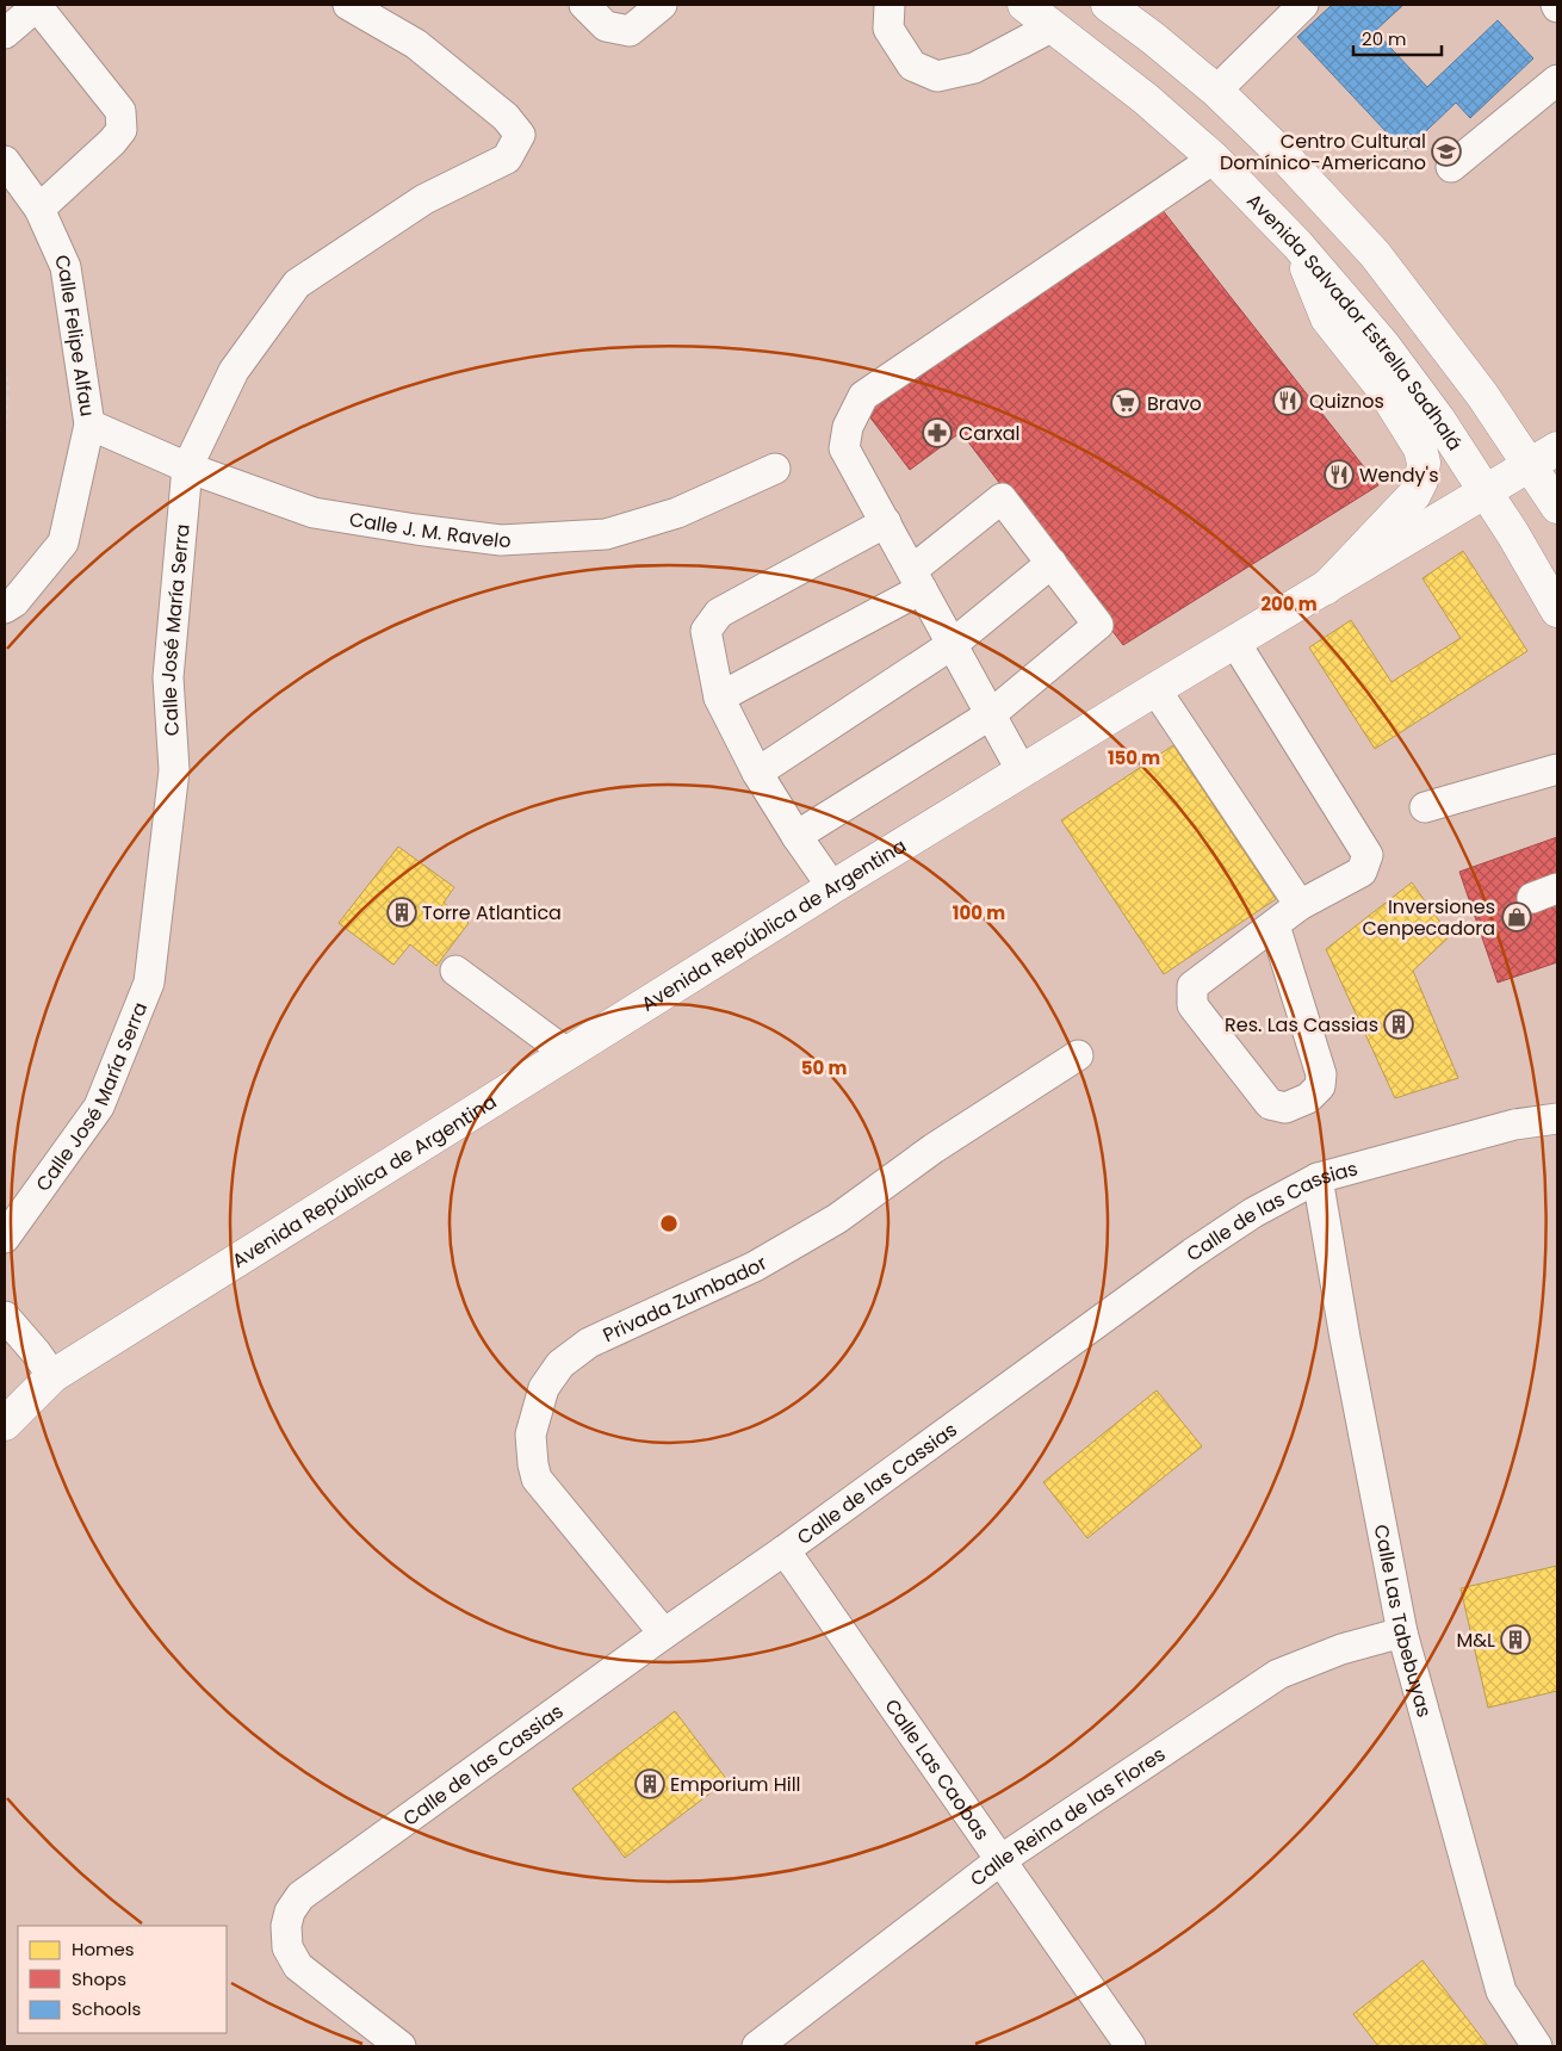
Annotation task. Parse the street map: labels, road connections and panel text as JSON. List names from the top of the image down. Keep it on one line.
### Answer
{"streets":{"main road":["Avenida Salvador Estrella Sadhalá","Avenida República de Argentina"],"street":["Calle Felipe Alfau","Calle J. M. Ravelo","Calle José María Serra","Calle de las Cassias","Privada Zumbador","Calle Las Tabebuyas","Calle Las Caobas","Calle Reina de las Flores"]},"crossings":[["Avenida Salvador Estrella Sadhalá","Avenida República de Argentina"],["Calle Felipe Alfau","Calle J. M. Ravelo"],["Calle J. M. Ravelo","Calle José María Serra"],["Calle de las Cassias","Privada Zumbador"],["Calle de las Cassias","Calle Las Tabebuyas"],["Calle de las Cassias","Calle Las Caobas"],["Calle Las Tabebuyas","Calle Reina de las Flores"],["Calle Las Caobas","Calle Reina de las Flores"]],"places":{"school or university":["Centro Cultural Domínico-Americano"],"restaurant":["Quiznos","Wendy's"],"supermarket":["Bravo"],"pharmacy":["Carxal"],"building":["Torre Atlantica","Res. Las Cassias","M&L","Emporium Hill"],"shop":["Inversiones Cenpecadora"]},"legend":["Homes","Shops","Schools"],"scale_bar":"20 m","rings":["200 m","150 m","100 m","50 m"]}
